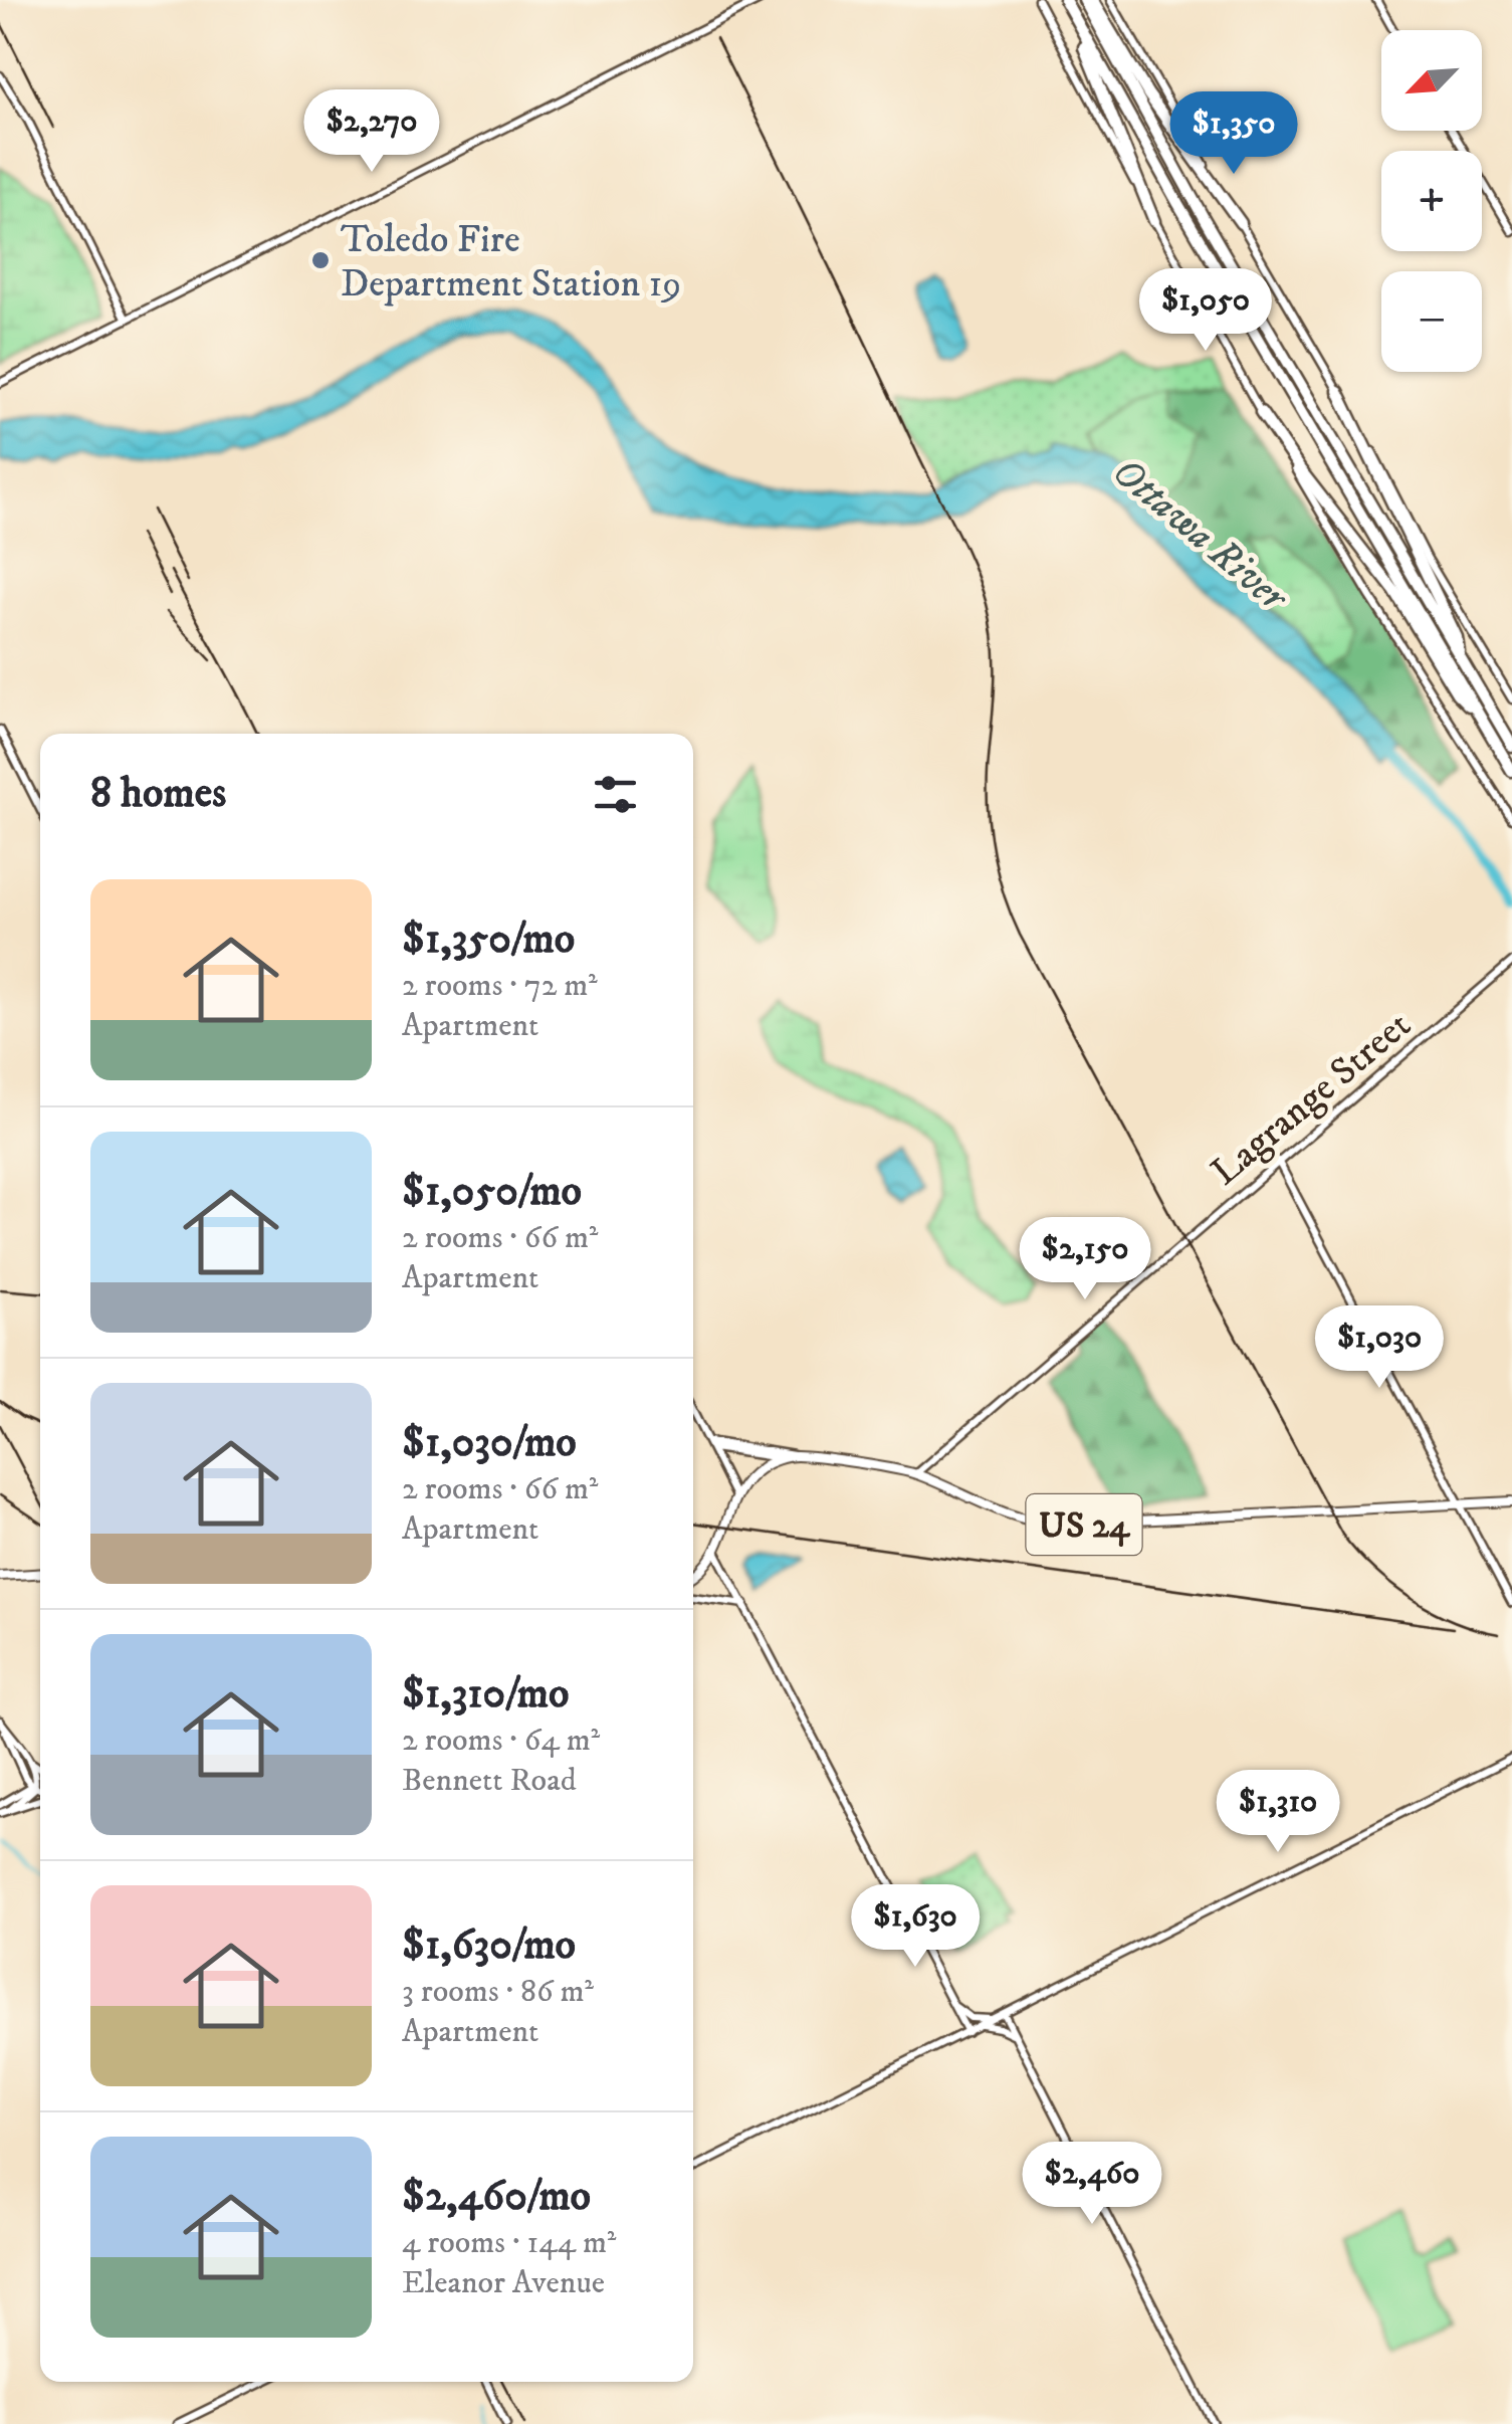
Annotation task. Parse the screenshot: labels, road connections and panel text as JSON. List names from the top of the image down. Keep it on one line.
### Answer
{"streets":{"main road":["US 24"],"street":["Lagrange Street"]},"crossings":[["Lagrange Street","US 24"]],"water":["Ottawa River"],"places":["Toledo Fire Department Station 19"],"north":"bottom left","page":{"map_buttons":["+","−"],"price":["$2,270","$1,350","$1,050","$2,150","$1,030","$1,310","$1,630","$2,460"],"heading":"8 homes","list":[{"name":"$1,350/mo","note":"2 rooms · 72 m² · Apartment"},{"name":"$1,050/mo","note":"2 rooms · 66 m² · Apartment"},{"name":"$1,030/mo","note":"2 rooms · 66 m² · Apartment"},{"name":"$1,310/mo","note":"2 rooms · 64 m² · Bennett Road"},{"name":"$1,630/mo","note":"3 rooms · 86 m² · Apartment"},{"name":"$2,460/mo","note":"4 rooms · 144 m² · Eleanor Avenue"}]}}
